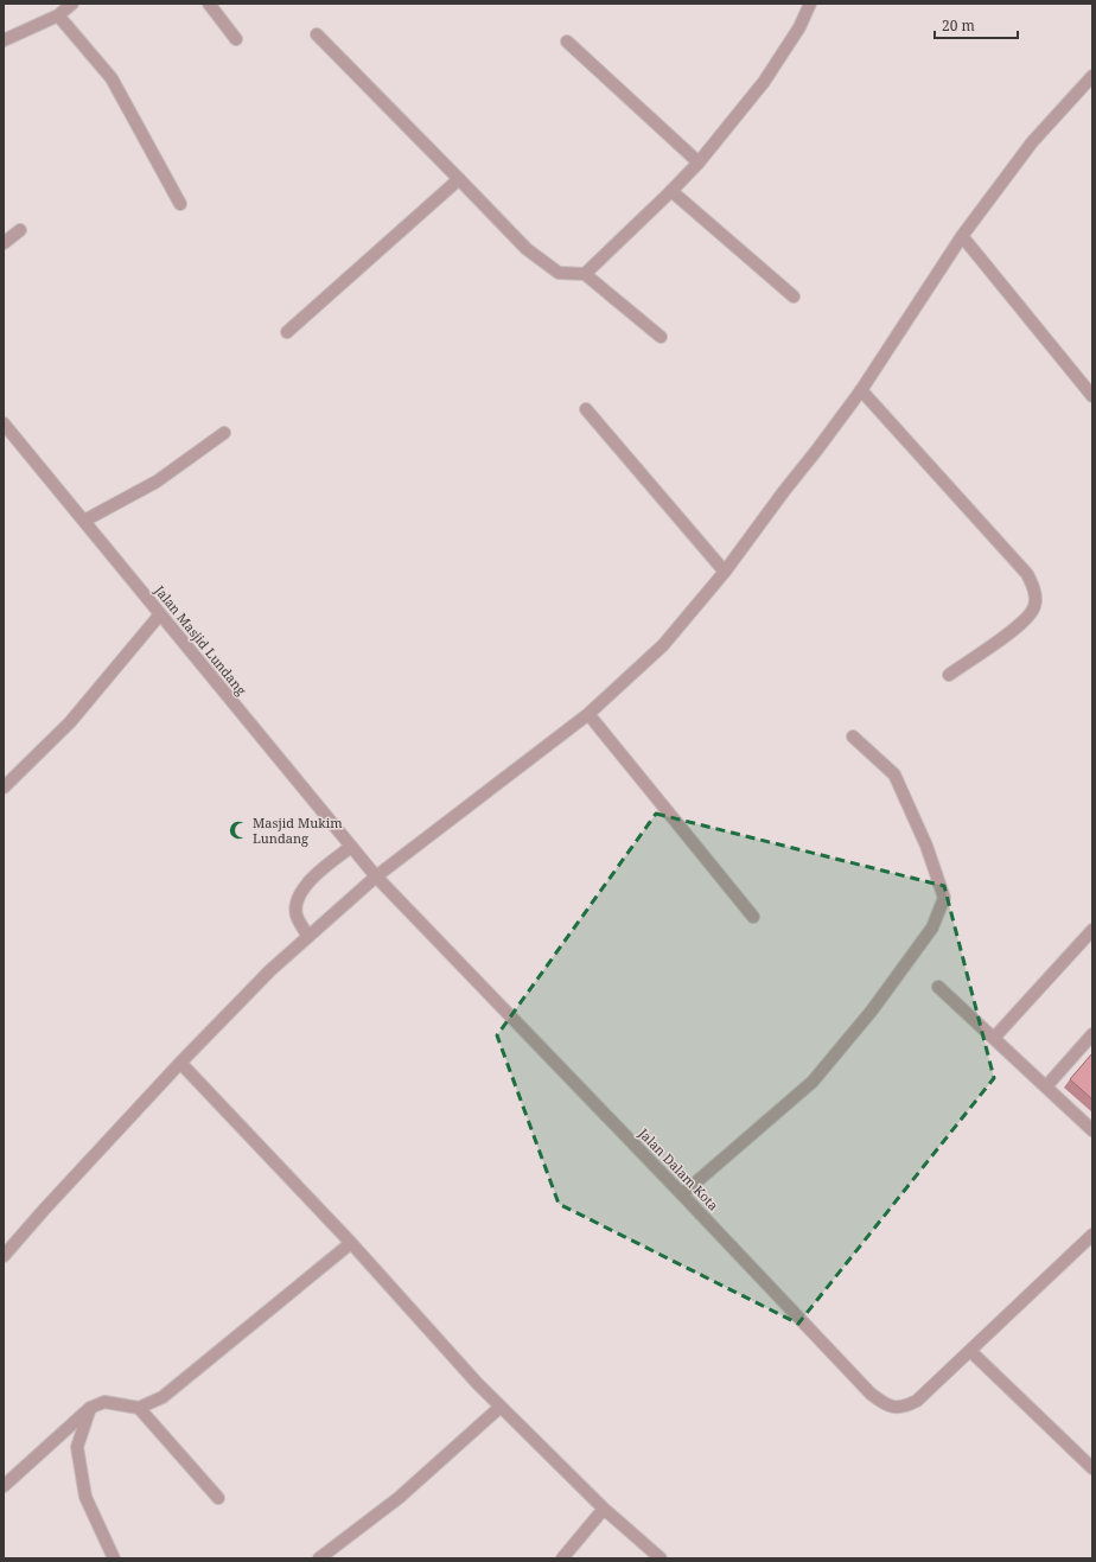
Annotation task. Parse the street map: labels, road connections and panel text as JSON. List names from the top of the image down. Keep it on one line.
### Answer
{"streets":{"street":["Jalan Masjid Lundang","Jalan Dalam Kota"]},"crossings":[["Jalan Masjid Lundang","Jalan Dalam Kota"]],"places":{"mosque":["Masjid Mukim Lundang"]},"scale_bar":"20 m"}
